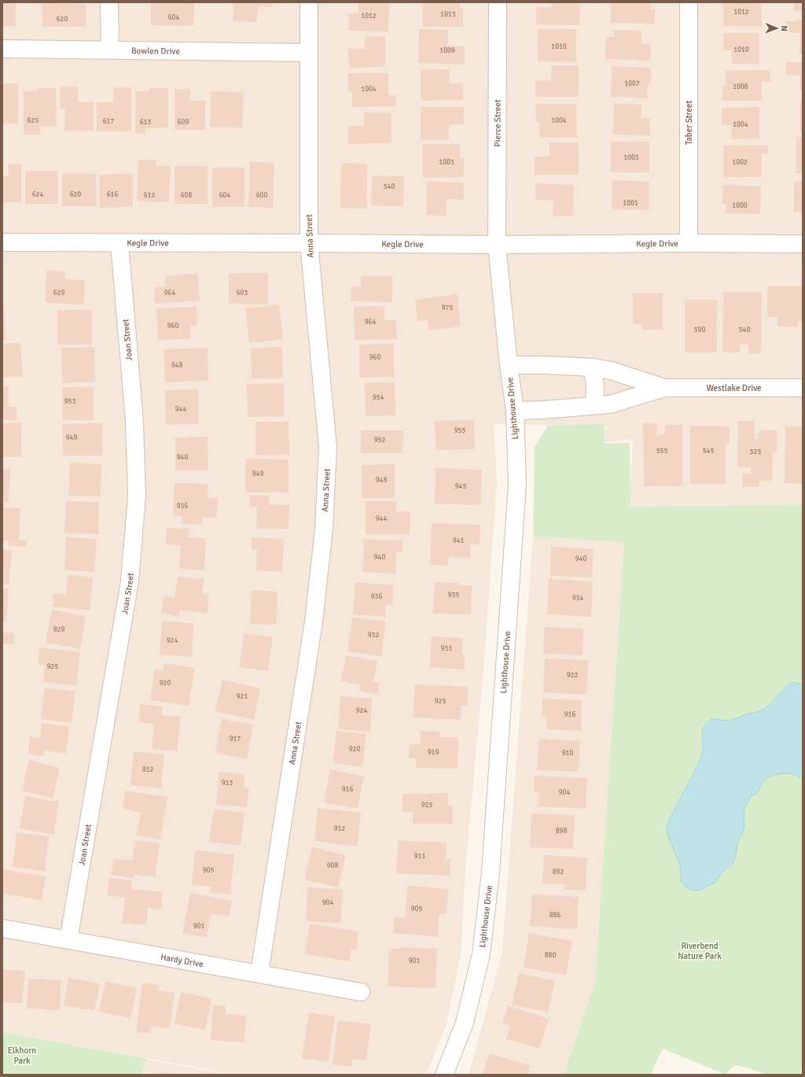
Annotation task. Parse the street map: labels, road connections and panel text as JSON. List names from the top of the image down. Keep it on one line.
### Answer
{"streets":{"street":["Bowlen Drive","Taber Street","Pierce Street","Anna Street","Kegle Drive","Joan Street","Westlake Drive","Lighthouse Drive","Hardy Drive"]},"crossings":[["Bowlen Drive","Anna Street"],["Taber Street","Kegle Drive"],["Pierce Street","Kegle Drive"],["Pierce Street","Lighthouse Drive"],["Anna Street","Kegle Drive"],["Anna Street","Hardy Drive"],["Kegle Drive","Joan Street"],["Kegle Drive","Lighthouse Drive"],["Joan Street","Hardy Drive"],["Westlake Drive","Lighthouse Drive"]],"parks":["Riverbend Nature Park","Elkhorn Park"],"house_numbers":["1012","1013","1012","604","620","1010","1010","1009","1007","1008","1004","625","1004","617","613","609","1004","1003","1003","1002","540","624","620","616","612","608","604","600","1001","1000","629","964","603","975","964","960","590","540","960","948","954","953","944","955","949","952","555","545","525","940","949","948","945","936","944","941","940","940","935","936","934","929","932","924","931","925","922","920","921","925","924","916","917","920","919","910","912","913","916","904","915","912","898","911","908","905","892","904","905","886","901","880","901"],"north":"right"}
